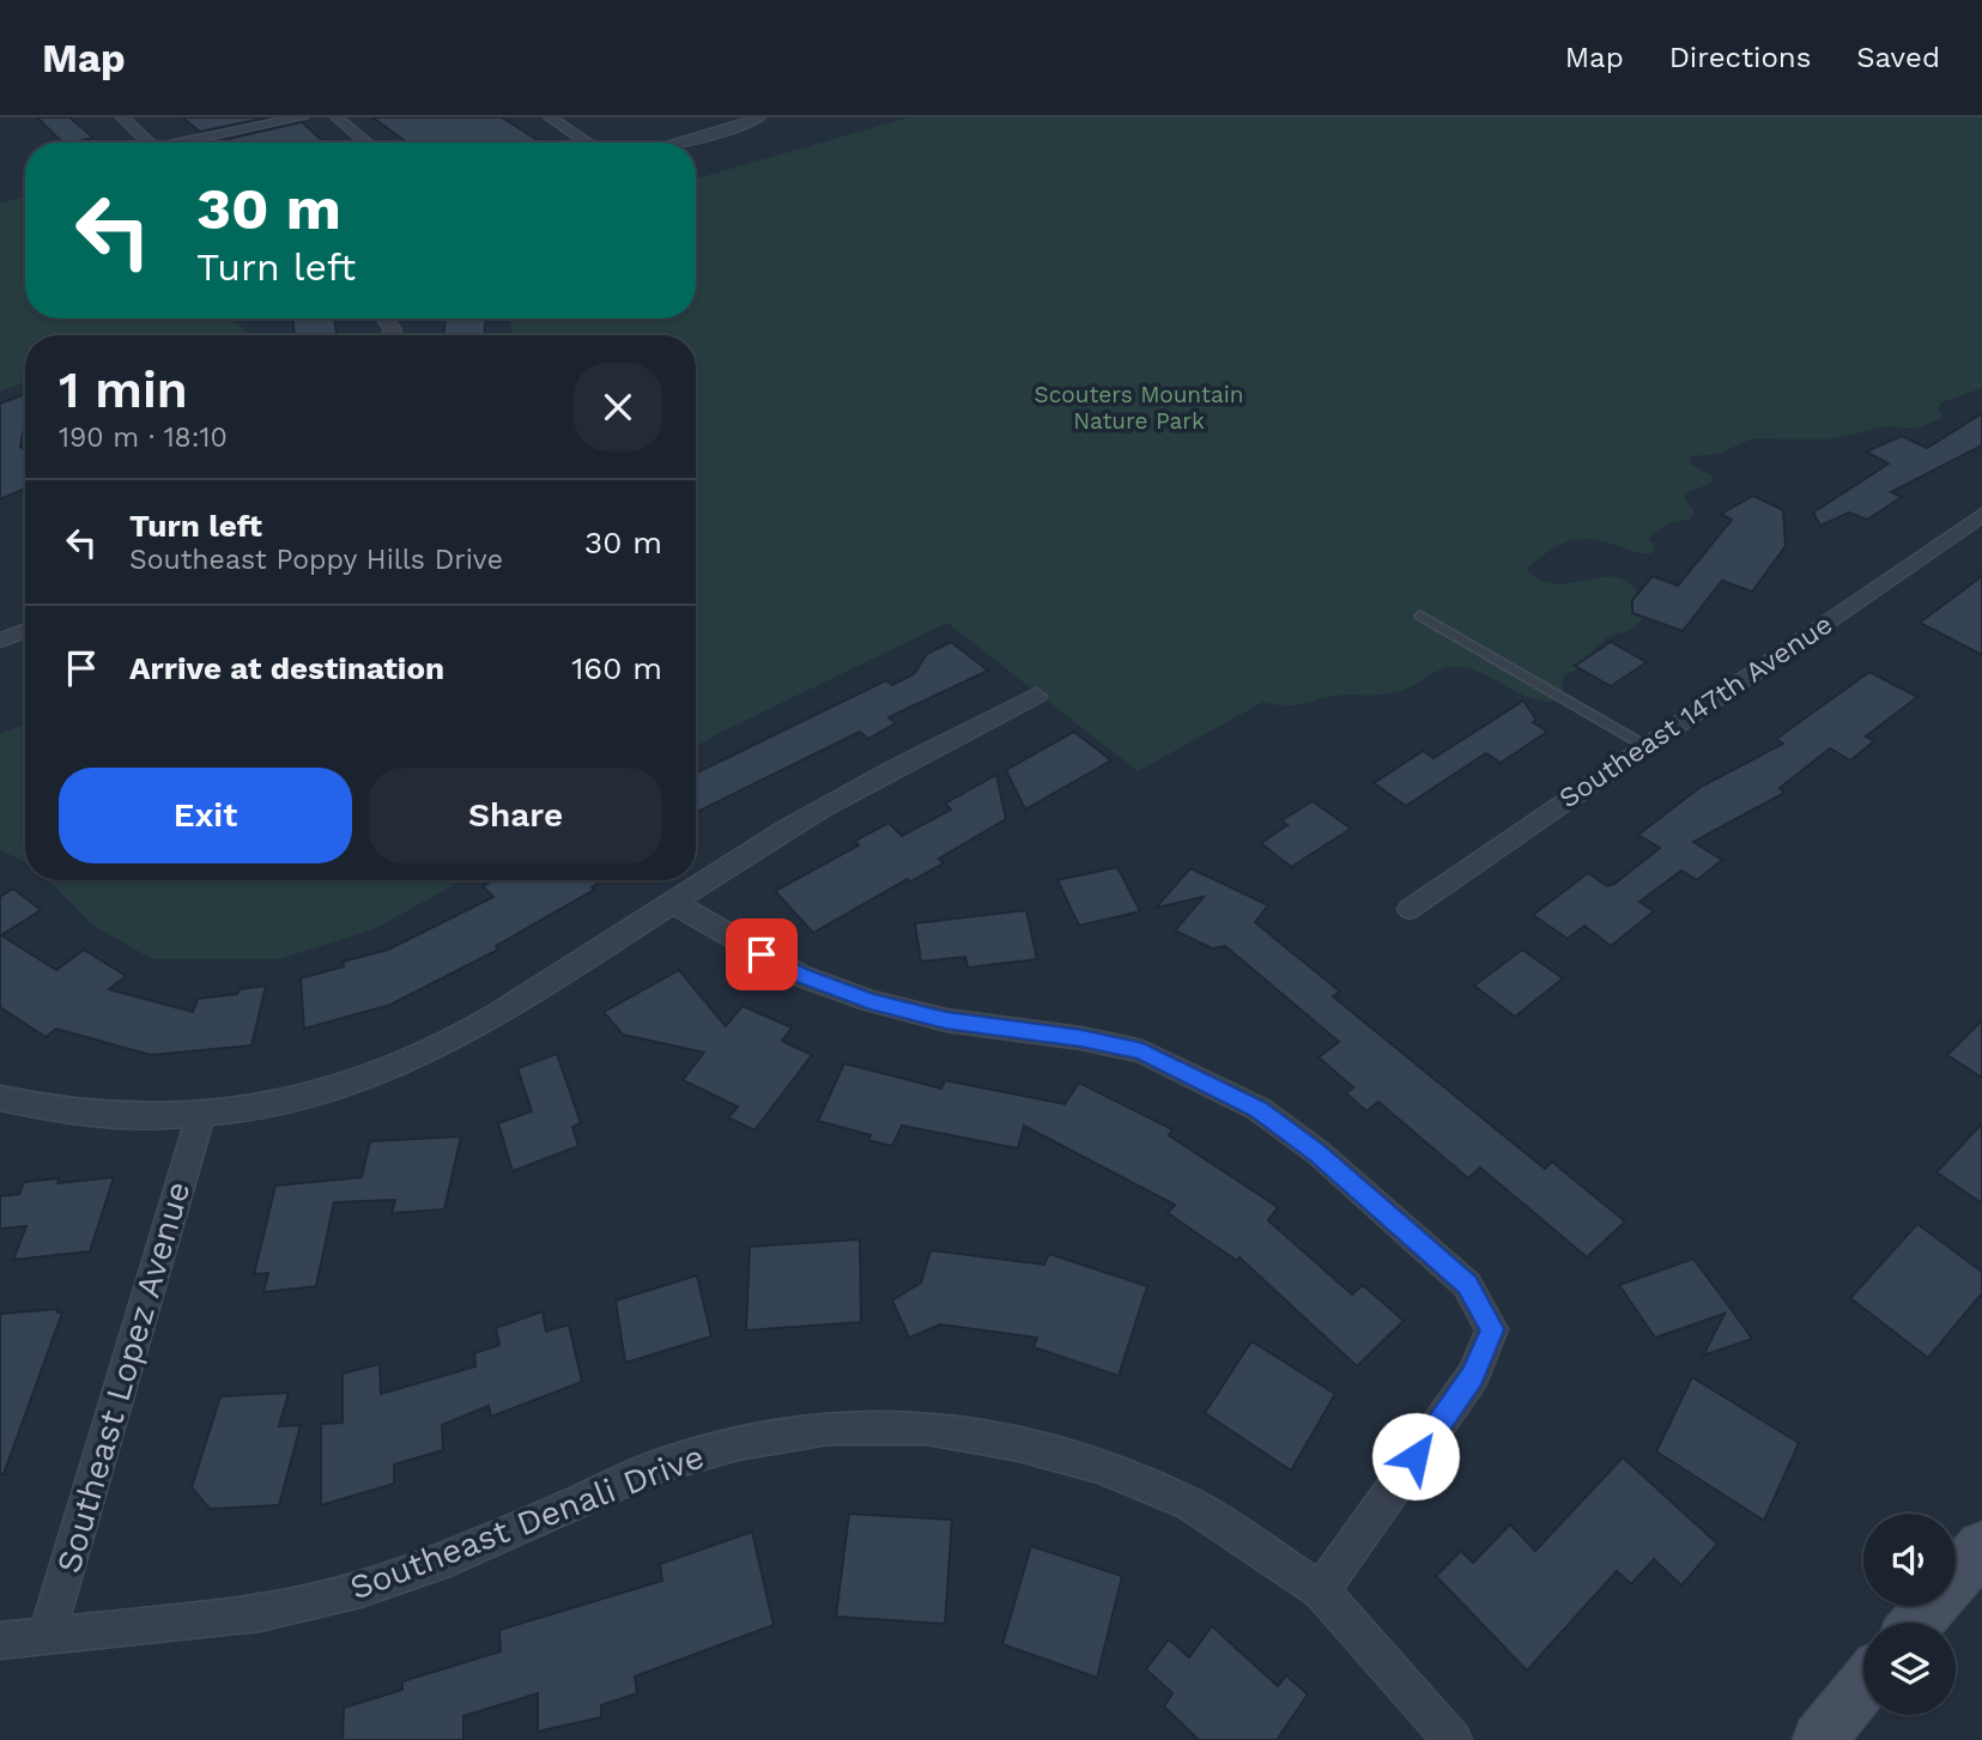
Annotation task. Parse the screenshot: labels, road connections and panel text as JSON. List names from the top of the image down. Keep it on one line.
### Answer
{"streets":{"street":["Southeast 147th Avenue","Southeast Lopez Avenue","Southeast Denali Drive"]},"crossings":[["Southeast Lopez Avenue","Southeast Denali Drive"]],"parks":["Scouters Mountain Nature Park"],"page":{"header":"Map","nav":["Map","Directions","Saved"],"turn":["30 m","Turn left"],"heading":["1 min","190 m · 18:10"],"list":[{"name":"Turn left","note":"Southeast Poppy Hills Drive","value":"30 m"},{"name":"Arrive at destination","value":"160 m"}],"buttons":["Exit","Share"]}}
